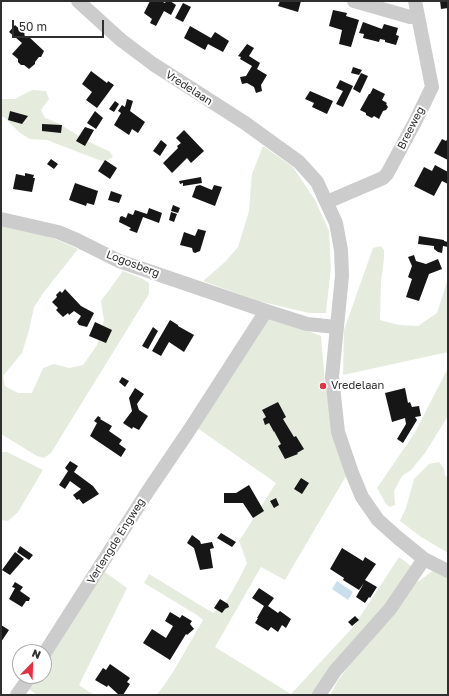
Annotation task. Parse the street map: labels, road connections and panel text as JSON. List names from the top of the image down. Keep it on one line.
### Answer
{"streets":{"street":["Vredelaan","Breeweg","Logosberg","Verlengde Engweg"]},"crossings":[["Vredelaan","Breeweg"],["Vredelaan","Logosberg"],["Logosberg","Verlengde Engweg"]],"places":["Vredelaan"],"scale_bar":"50 m","north":"top right"}
